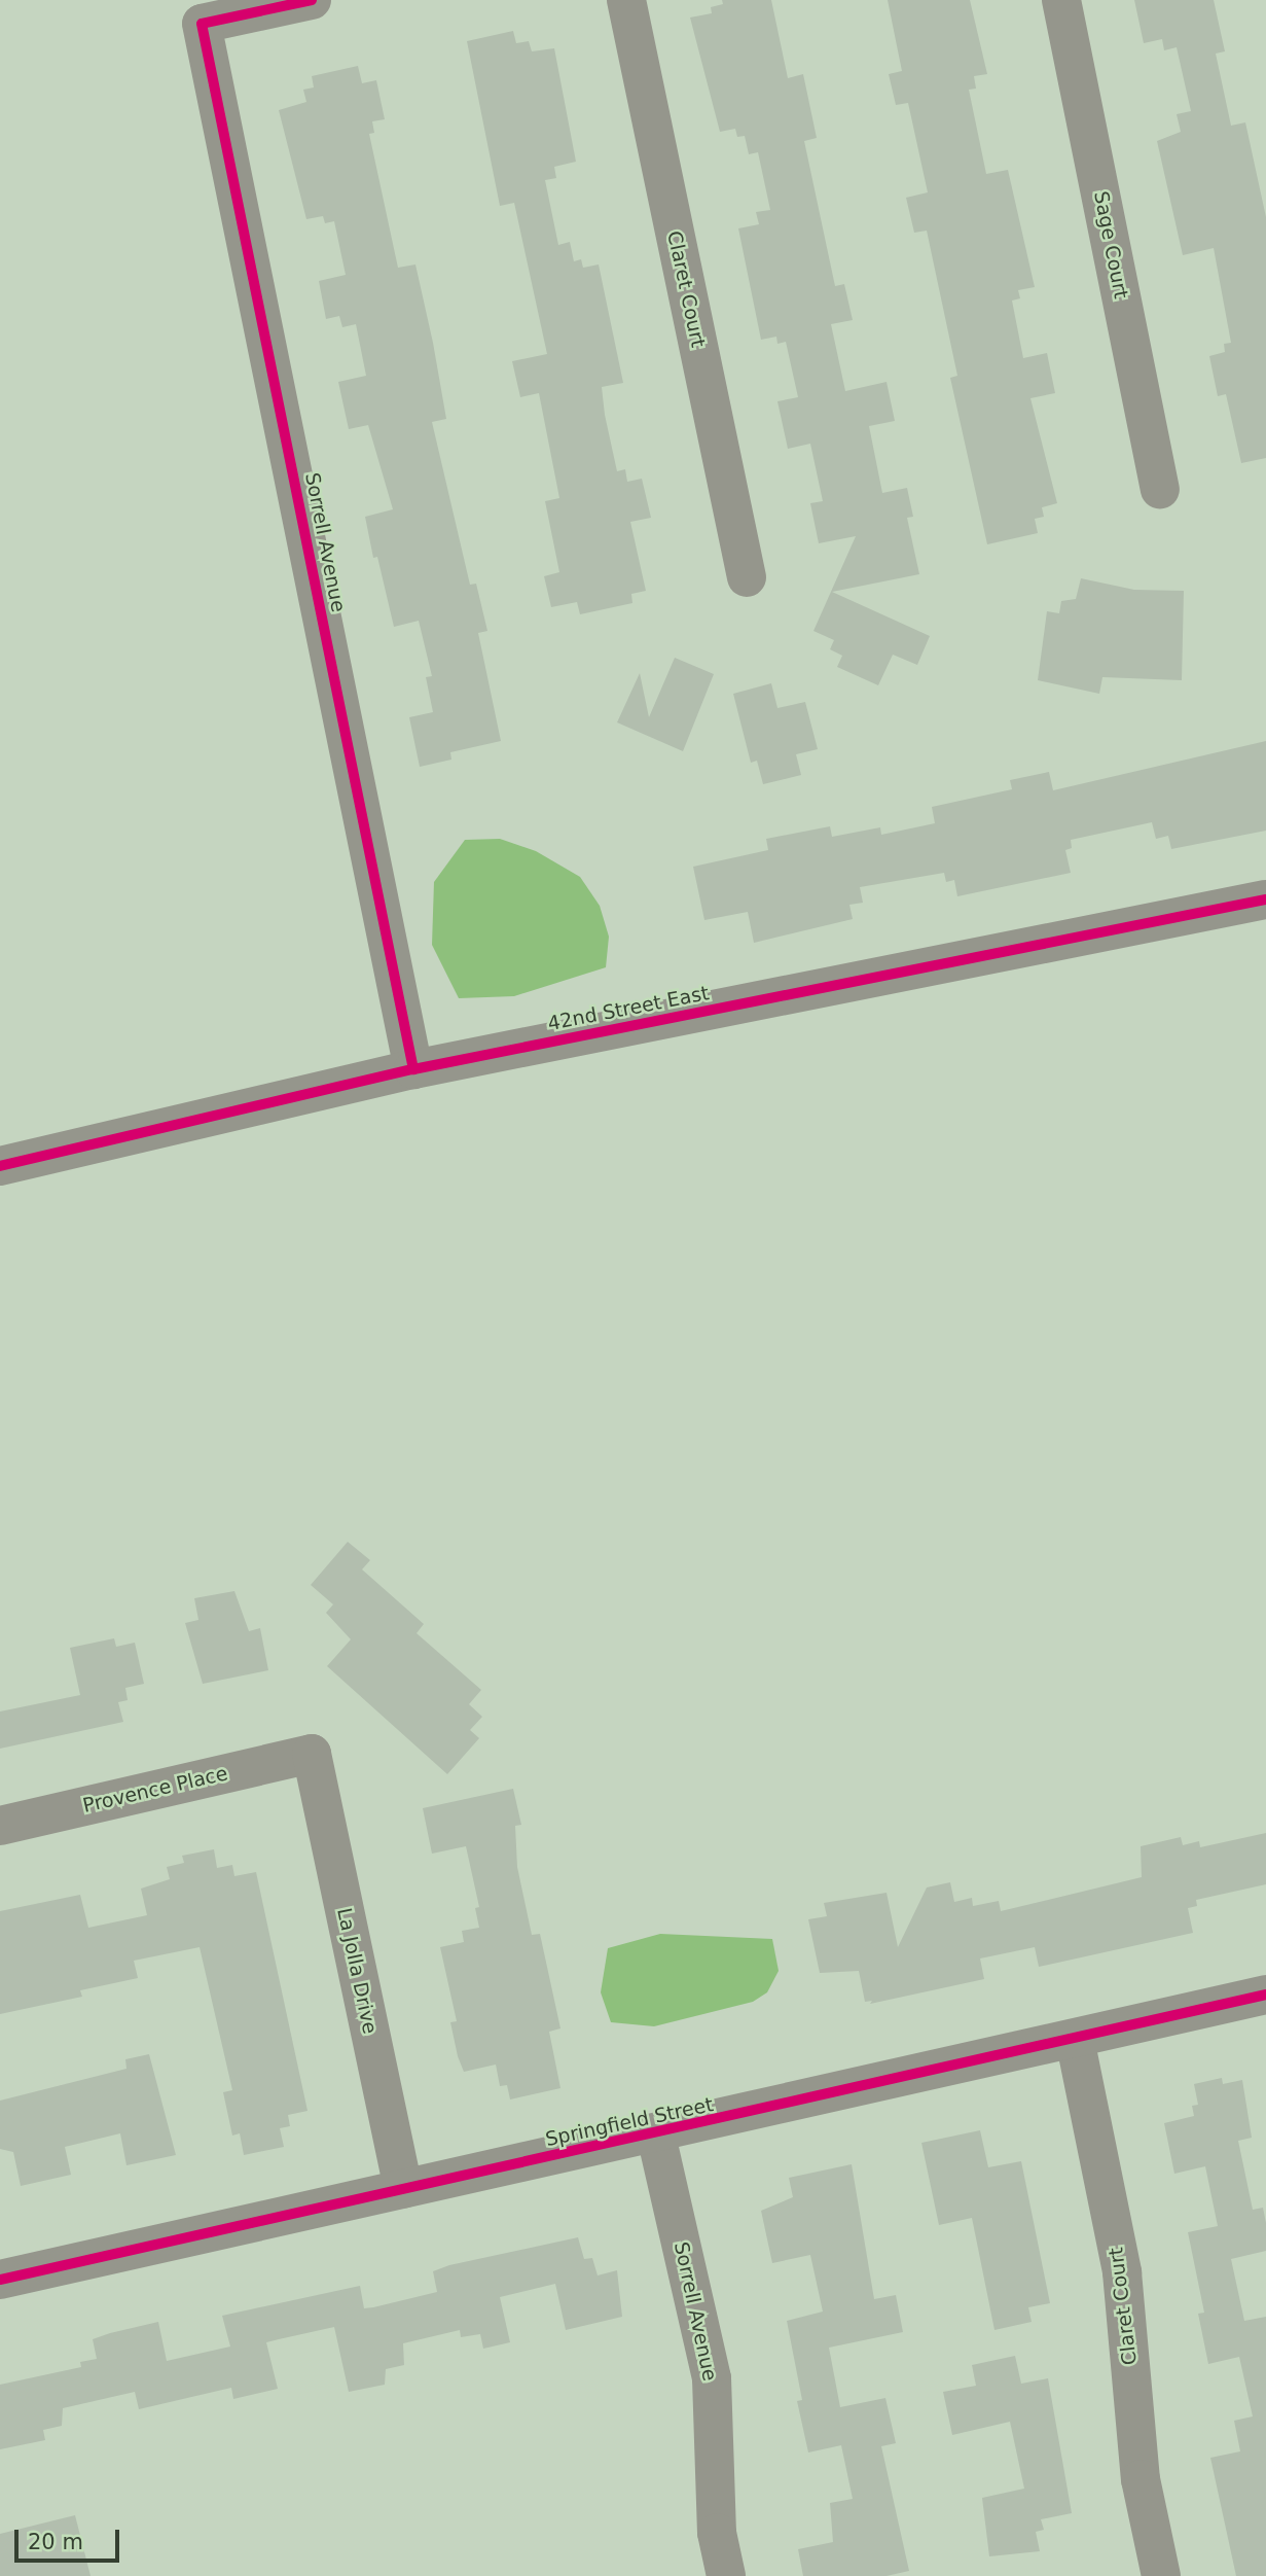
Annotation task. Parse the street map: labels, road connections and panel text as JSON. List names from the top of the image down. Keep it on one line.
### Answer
{"streets":{"street":["Sage Court","Claret Court","Sorrell Avenue","42nd Street East","Provence Place","La Jolla Drive","Springfield Street"]},"crossings":[["Claret Court","Springfield Street"],["Sorrell Avenue","42nd Street East"],["Sorrell Avenue","Springfield Street"],["Provence Place","La Jolla Drive"],["La Jolla Drive","Springfield Street"]],"scale_bar":"20 m"}
